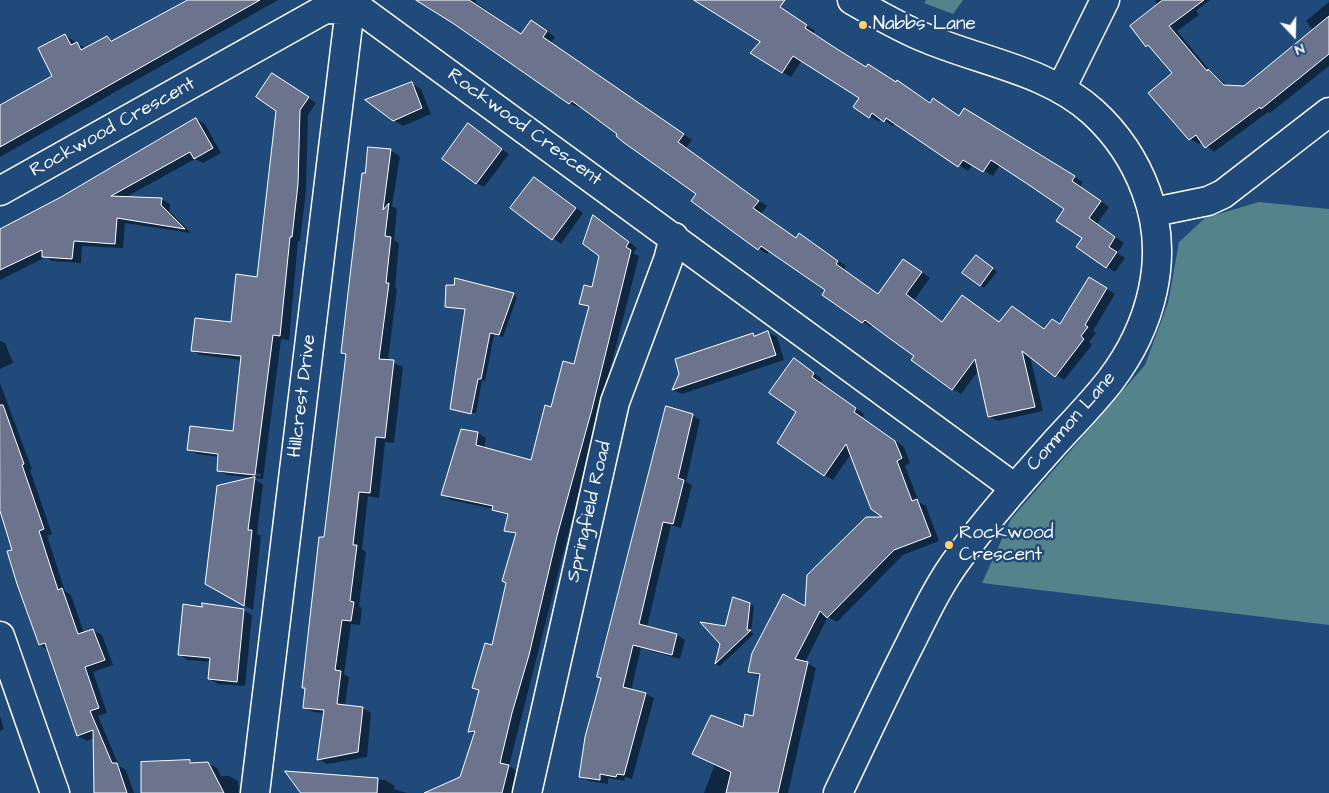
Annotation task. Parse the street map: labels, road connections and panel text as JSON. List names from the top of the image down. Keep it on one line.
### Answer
{"streets":{"street":["Rockwood Crescent","Hillcrest Drive","Common Lane","Springfield Road"]},"crossings":[["Rockwood Crescent","Hillcrest Drive"],["Rockwood Crescent","Common Lane"],["Rockwood Crescent","Springfield Road"]],"places":["Nabbs Lane","Rockwood Crescent"],"north":"bottom"}
